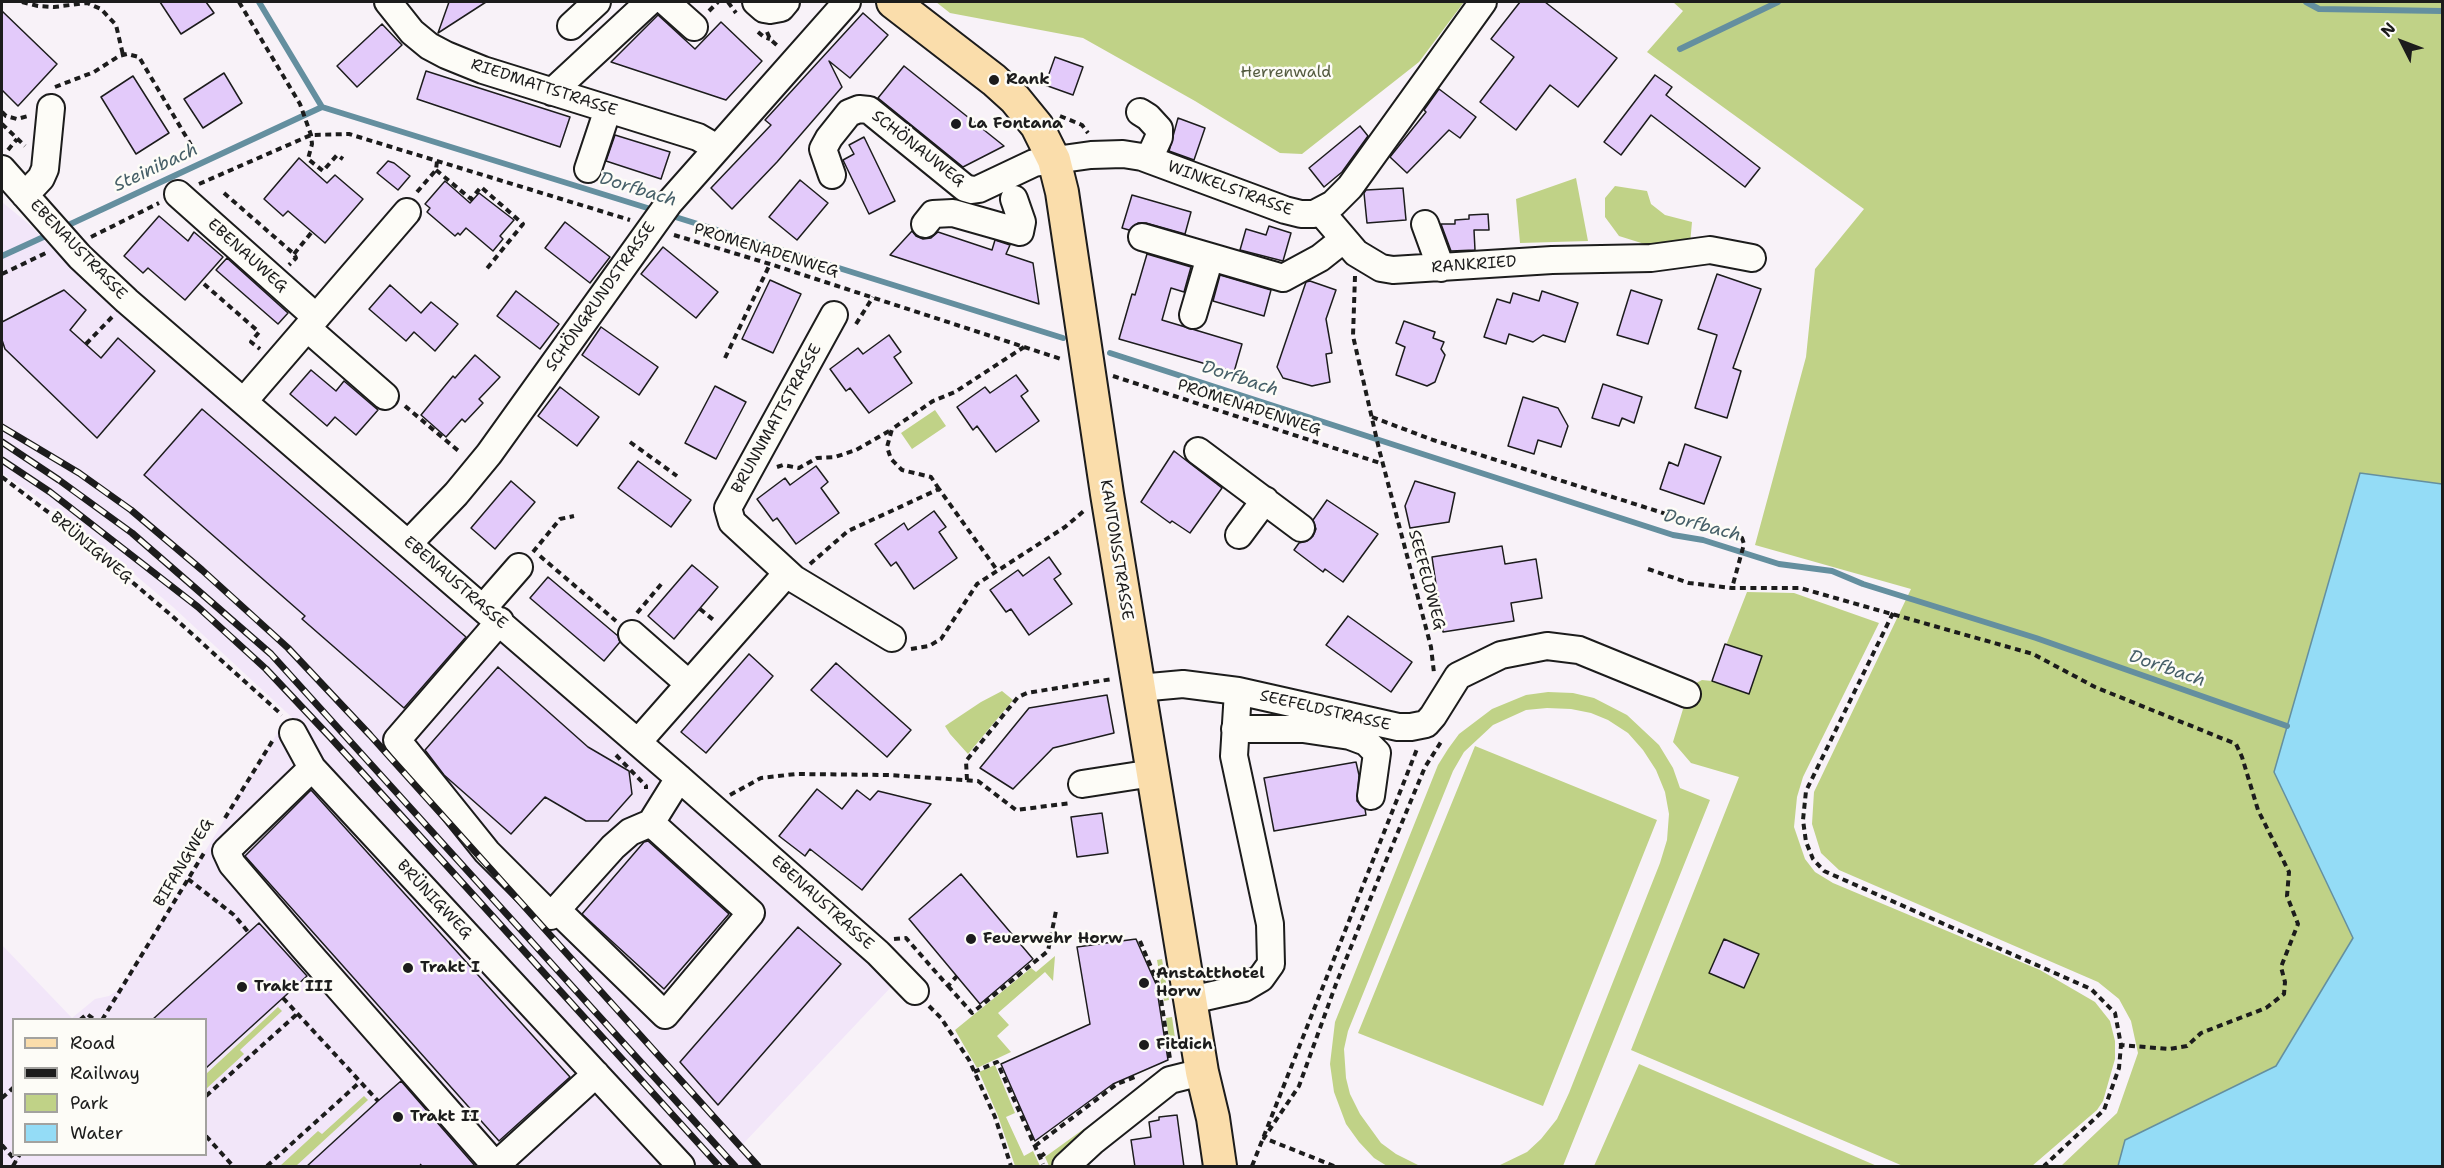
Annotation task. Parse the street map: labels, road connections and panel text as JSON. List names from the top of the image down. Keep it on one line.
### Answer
{"streets":{"main road":["KANTONSSTRASSE"],"street":["RIEDMATTSTRASSE","SCHÖNAUWEG","WINKELSTRASSE","EBENAUSTRASSE","EBENAUWEG","RANKRIED","SCHÖNGRUNDSTRASSE","BRUNNMATTSTRASSE","BRÜNIGWEG","SEEFELDSTRASSE"],"path":["PROMENADENWEG","SEEFELDWEG","BIFANGWEG"]},"crossings":[["RIEDMATTSTRASSE","SCHÖNGRUNDSTRASSE"],["SCHÖNAUWEG","WINKELSTRASSE"],["SCHÖNAUWEG","KANTONSSTRASSE"],["WINKELSTRASSE","RANKRIED"],["WINKELSTRASSE","KANTONSSTRASSE"],["EBENAUSTRASSE","SCHÖNGRUNDSTRASSE"],["PROMENADENWEG","SCHÖNGRUNDSTRASSE"],["PROMENADENWEG","SEEFELDWEG"],["BRÜNIGWEG","BIFANGWEG"],["KANTONSSTRASSE","SEEFELDSTRASSE"],["SEEFELDWEG","SEEFELDSTRASSE"]],"water":["Steinibach","Dorfbach"],"parks":["Herrenwald"],"places":["Rank","La Fontana","Feuerwehr Horw","Trakt I","Anstatthotel Horw","Trakt III","Fitdich","Trakt II"],"legend":["Road","Railway","Park","Water"],"north":"top left"}
